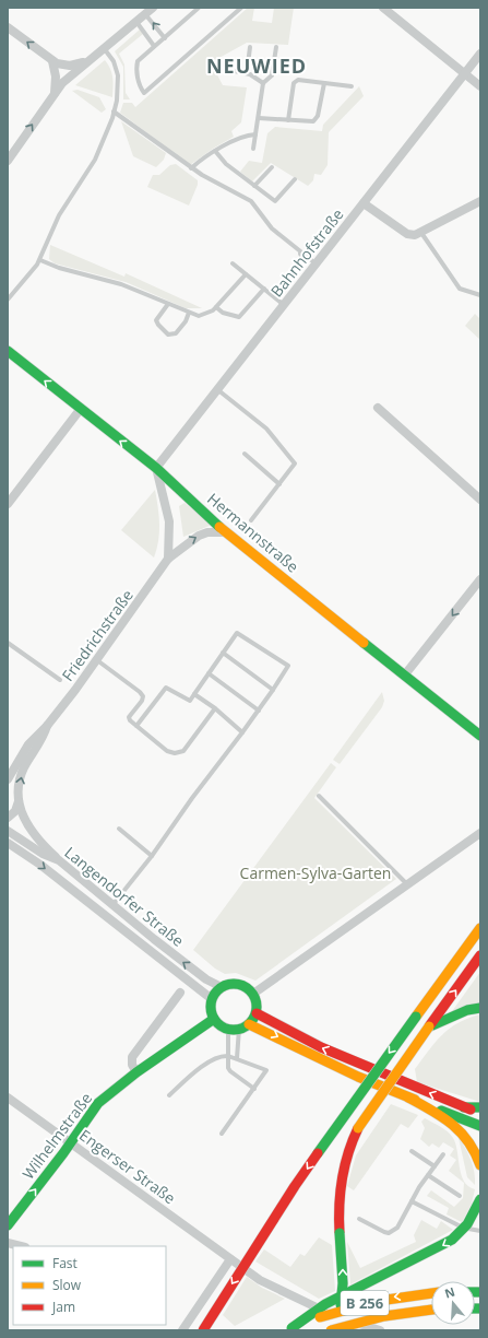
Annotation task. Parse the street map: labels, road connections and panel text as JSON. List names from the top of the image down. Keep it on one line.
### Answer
{"streets":{"main road":["Hermannstraße","Wilhelmstraße","B 256"],"street":["Bahnhofstraße","Friedrichstraße","Langendorfer Straße","Engerser Straße"]},"crossings":[["Bahnhofstraße","Hermannstraße"],["Hermannstraße","Friedrichstraße"],["Friedrichstraße","Langendorfer Straße"],["Langendorfer Straße","Wilhelmstraße"],["Wilhelmstraße","Engerser Straße"]],"districts":["NEUWIED"],"parks":["Carmen-Sylva-Garten"],"legend":["Fast","Slow","Jam"],"north":"top"}
